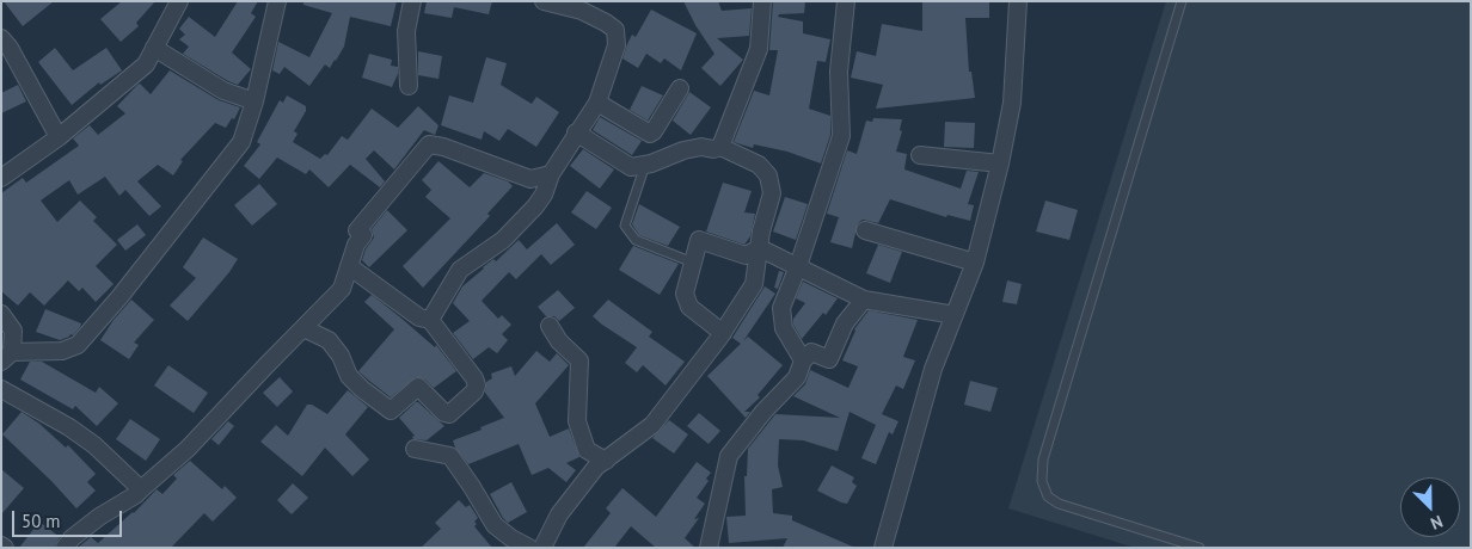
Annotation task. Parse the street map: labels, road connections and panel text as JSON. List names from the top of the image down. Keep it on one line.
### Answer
{"scale_bar":"50 m","north":"bottom right"}
